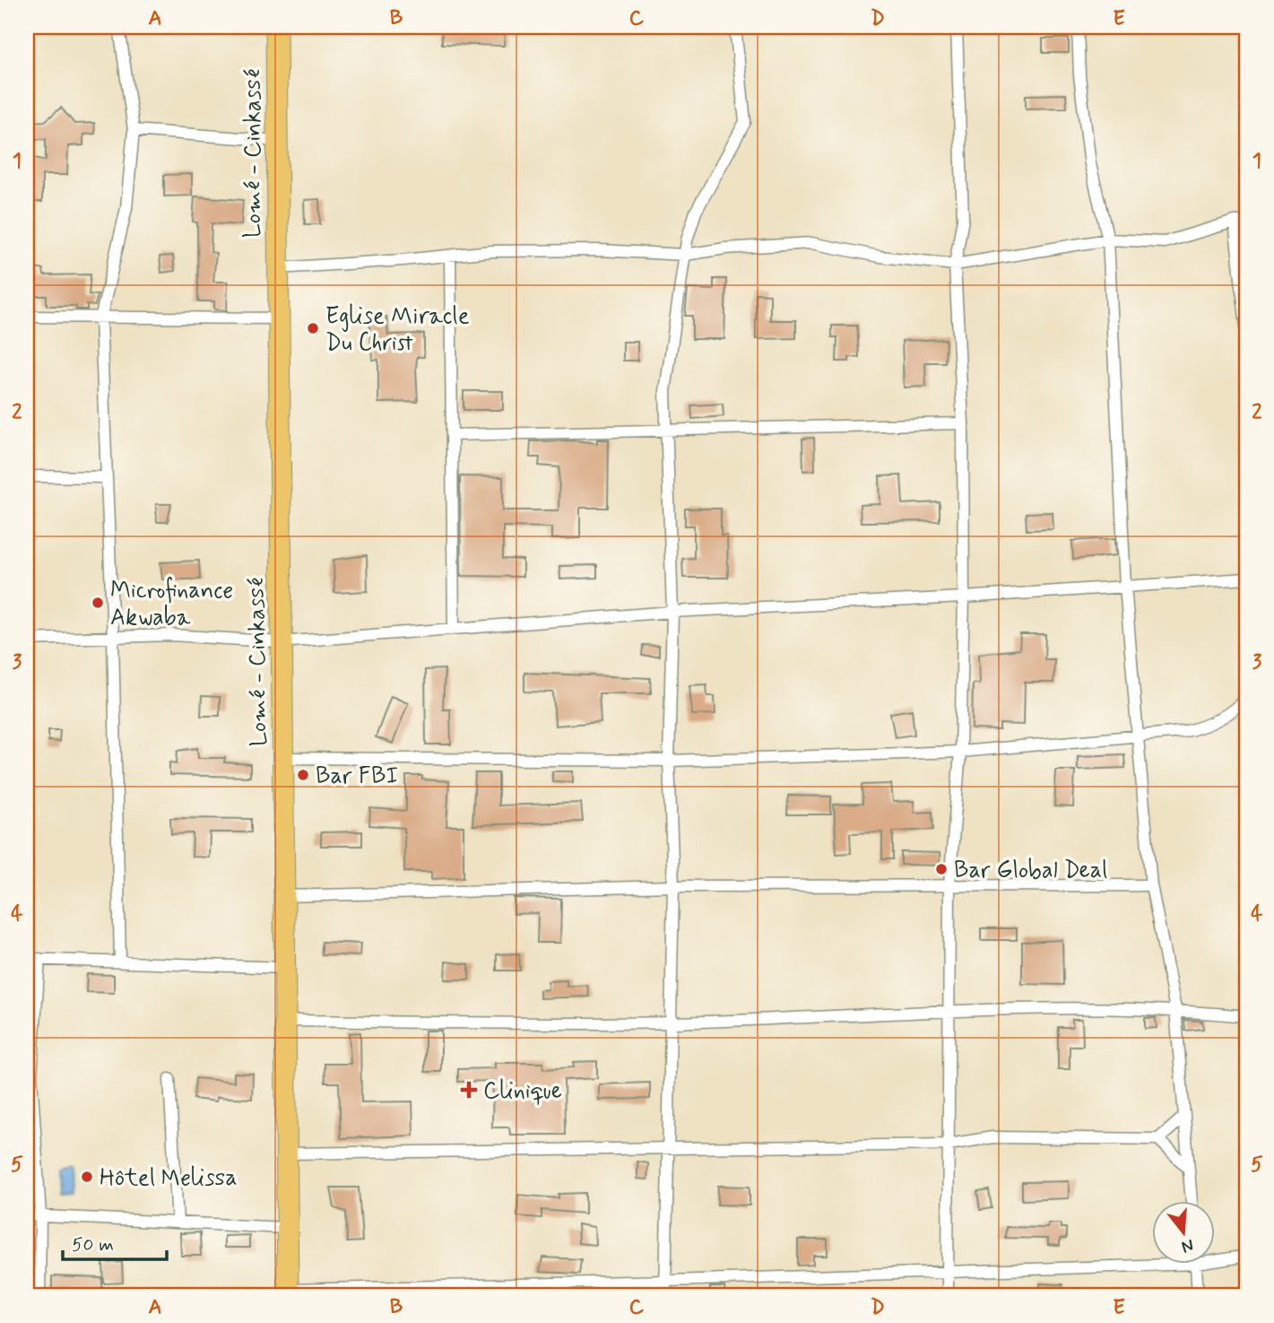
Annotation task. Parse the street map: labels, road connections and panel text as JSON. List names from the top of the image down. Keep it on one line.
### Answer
{"streets":{"highway":["Lomé - Cinkassé"]},"places":{"other":["Eglise Miracle Du Christ","Microfinance Akwaba","Bar FBI","Bar Global Deal","Hôtel Melissa"],"health":["Clinique"]},"scale_bar":"50 m","north":"bottom","grid":{"columns":["A","B","C","D","E"],"rows":["1","2","3","4","5"]}}
